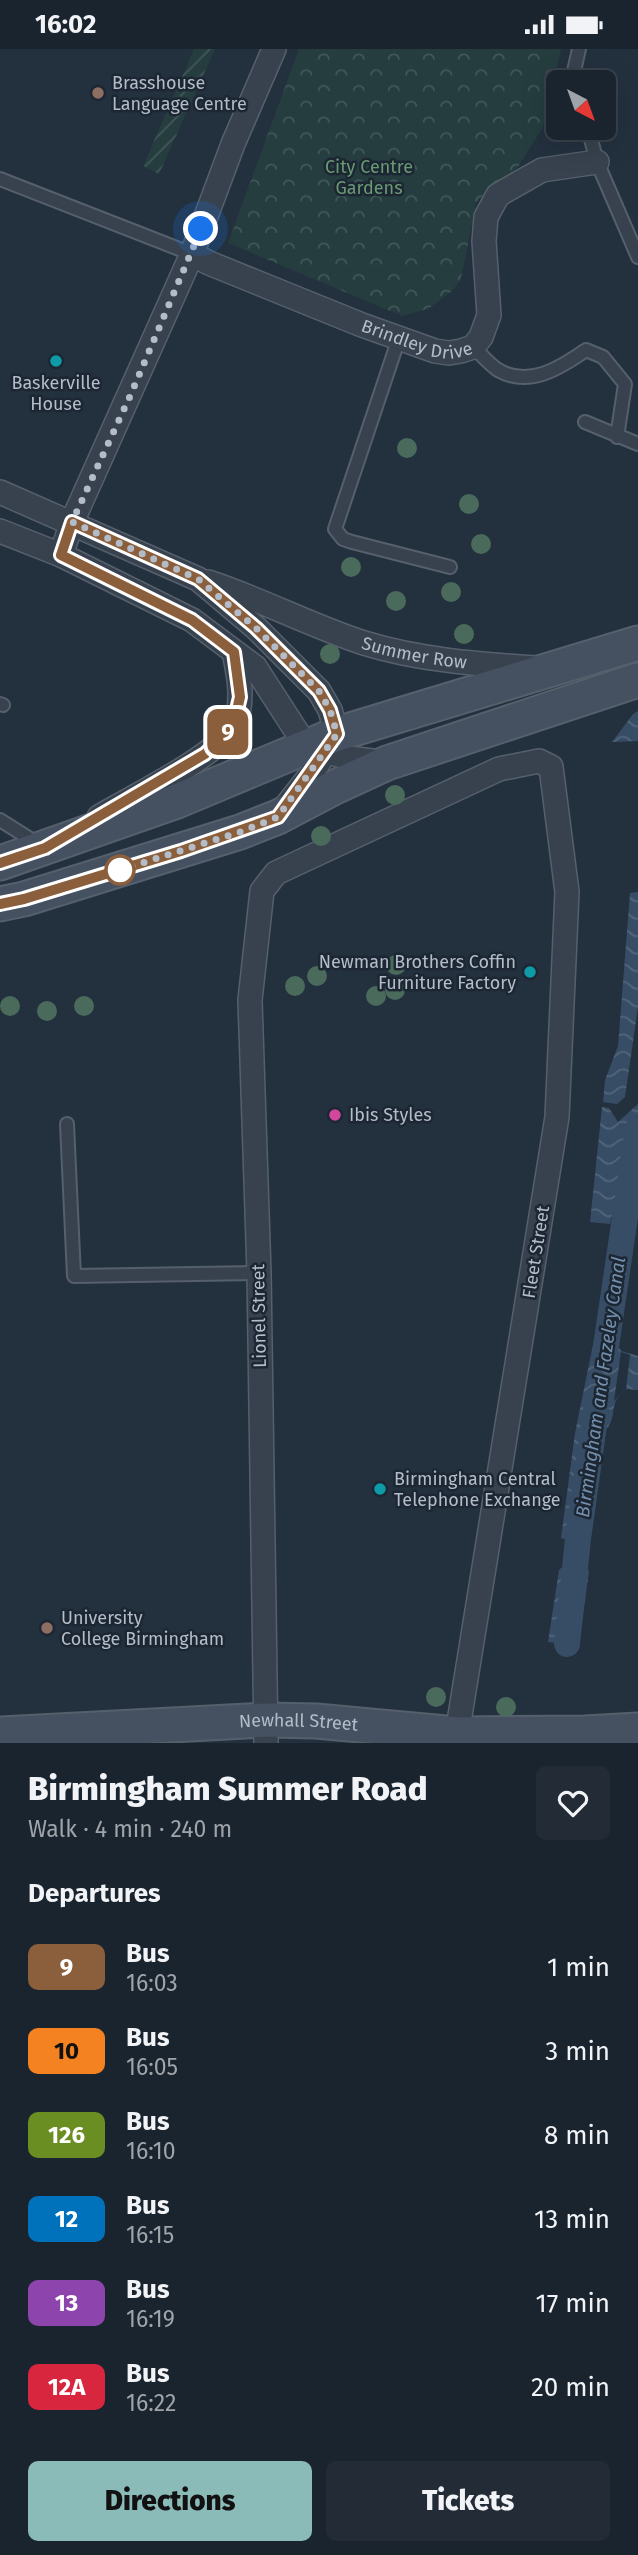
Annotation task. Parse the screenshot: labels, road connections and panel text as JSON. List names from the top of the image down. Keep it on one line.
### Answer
{"streets":{"main road":["Summer Row","Newhall Street"],"street":["Brindley Drive","Fleet Street","Lionel Street"]},"crossings":[["Fleet Street","Lionel Street"],["Fleet Street","Newhall Street"],["Lionel Street","Newhall Street"]],"water":["Birmingham and Fazeley Canal"],"parks":["City Centre Gardens"],"places":["Brasshouse Language Centre","Baskerville House","Newman Brothers Coffin Furniture Factory","Ibis Styles","Birmingham Central Telephone Exchange","University College Birmingham"],"lines":["bus line 9"],"north":"bottom right","page":{"status":"16:02","on_map":"9","heading":[["Birmingham Summer Road","Walk · 4 min · 240 m"],"Departures"],"list":[{"mark":"9","name":"Bus","note":"16:03","value":"1 min"},{"mark":"10","name":"Bus","note":"16:05","value":"3 min"},{"mark":"126","name":"Bus","note":"16:10","value":"8 min"},{"mark":"12","name":"Bus","note":"16:15","value":"13 min"},{"mark":"13","name":"Bus","note":"16:19","value":"17 min"},{"mark":"12A","name":"Bus","note":"16:22","value":"20 min"}],"buttons":["Directions","Tickets"]}}
